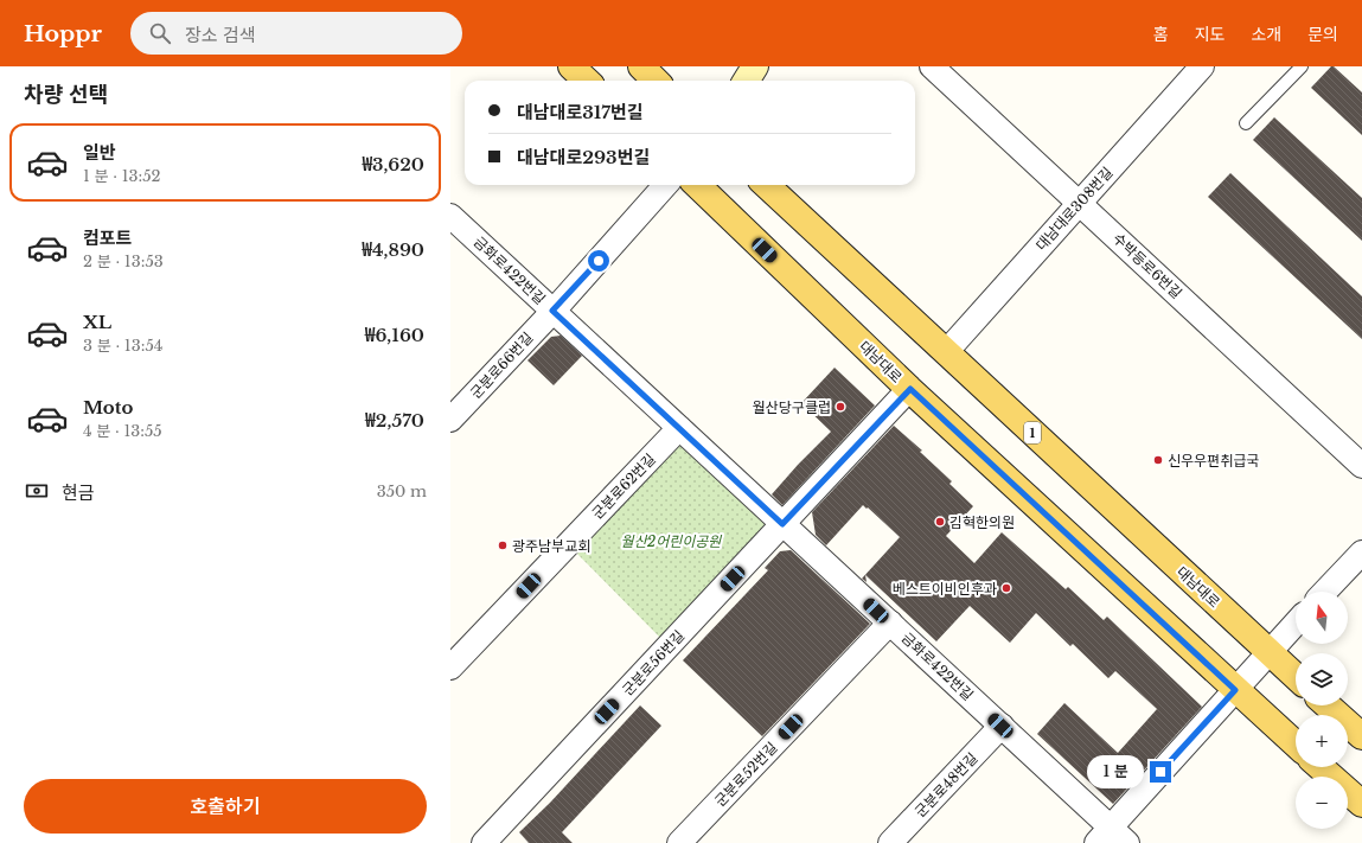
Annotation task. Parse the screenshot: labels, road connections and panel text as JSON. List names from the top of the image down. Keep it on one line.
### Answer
{"streets":{"main road":["대남대로","1"],"street":["대남대로308번길","수박등로6번길","금화로422번길","군분로66번길","군분로62번길","군분로56번길","군분로52번길","군분로48번길"]},"crossings":[["대남대로308번길","수박등로6번길"],["대남대로308번길","대남대로"],["금화로422번길","군분로66번길"],["금화로422번길","군분로62번길"],["금화로422번길","군분로56번길"],["금화로422번길","군분로52번길"],["금화로422번길","군분로48번길"],["대남대로","군분로56번길"]],"parks":["월산2어린이공원"],"places":["월산당구클럽","신우우편취급국","김혁한의원","광주남부교회","베스트이비인후과"],"north":"top","page":{"header":"Hoppr","search":"장소 검색","nav":["홈","지도","소개","문의"],"heading":"차량 선택","banner":["대남대로317번길","대남대로293번길"],"list":[{"name":"일반","note":"1 분 · 13:52","value":"₩3,620"},{"name":"컴포트","note":"2 분 · 13:53","value":"₩4,890"},{"name":"XL","note":"3 분 · 13:54","value":"₩6,160"},{"name":"Moto","note":"4 분 · 13:55","value":"₩2,570"}],"pay":["현금","350 m"],"map_buttons":["+","−"],"bubble":"1 분","buttons":"호출하기"}}
